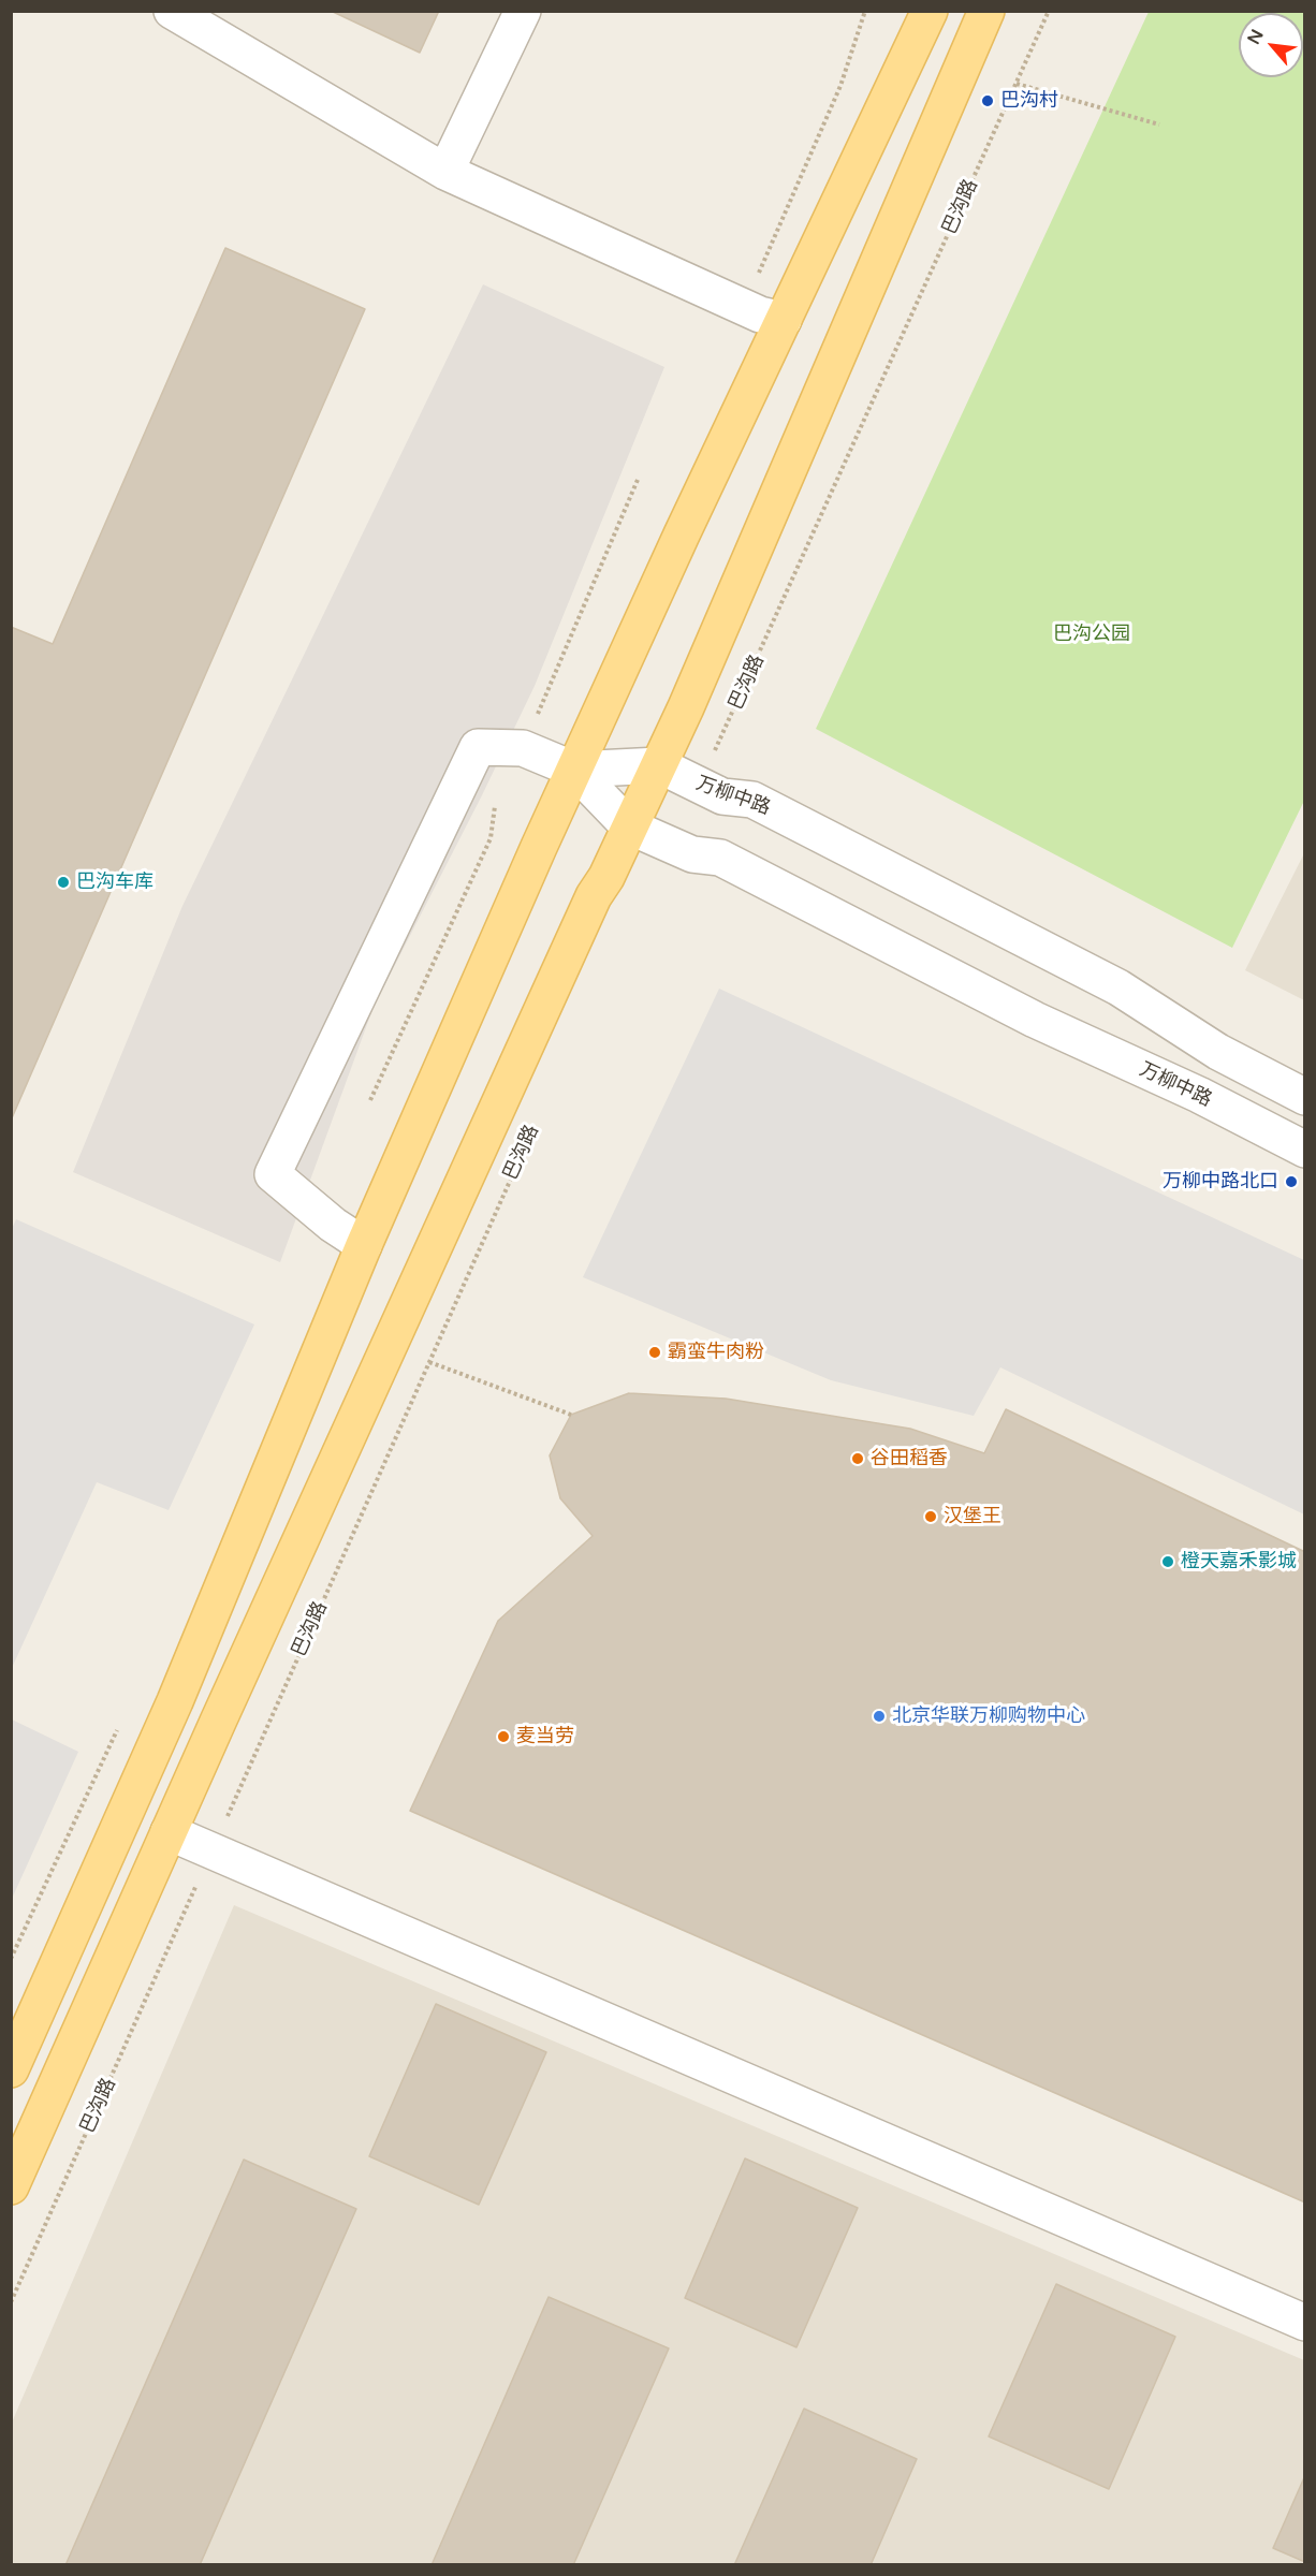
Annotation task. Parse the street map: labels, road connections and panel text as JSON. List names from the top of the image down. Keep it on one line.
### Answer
{"streets":{"street":["万柳中路"],"path":["巴沟路"]},"crossings":[["巴沟路","万柳中路"]],"parks":["巴沟公园"],"places":["巴沟村","巴沟车库","万柳中路北口","霸蛮牛肉粉","谷田稻香","汉堡王","橙天嘉禾影城","北京华联万柳购物中心","麦当劳"],"north":"top left"}
